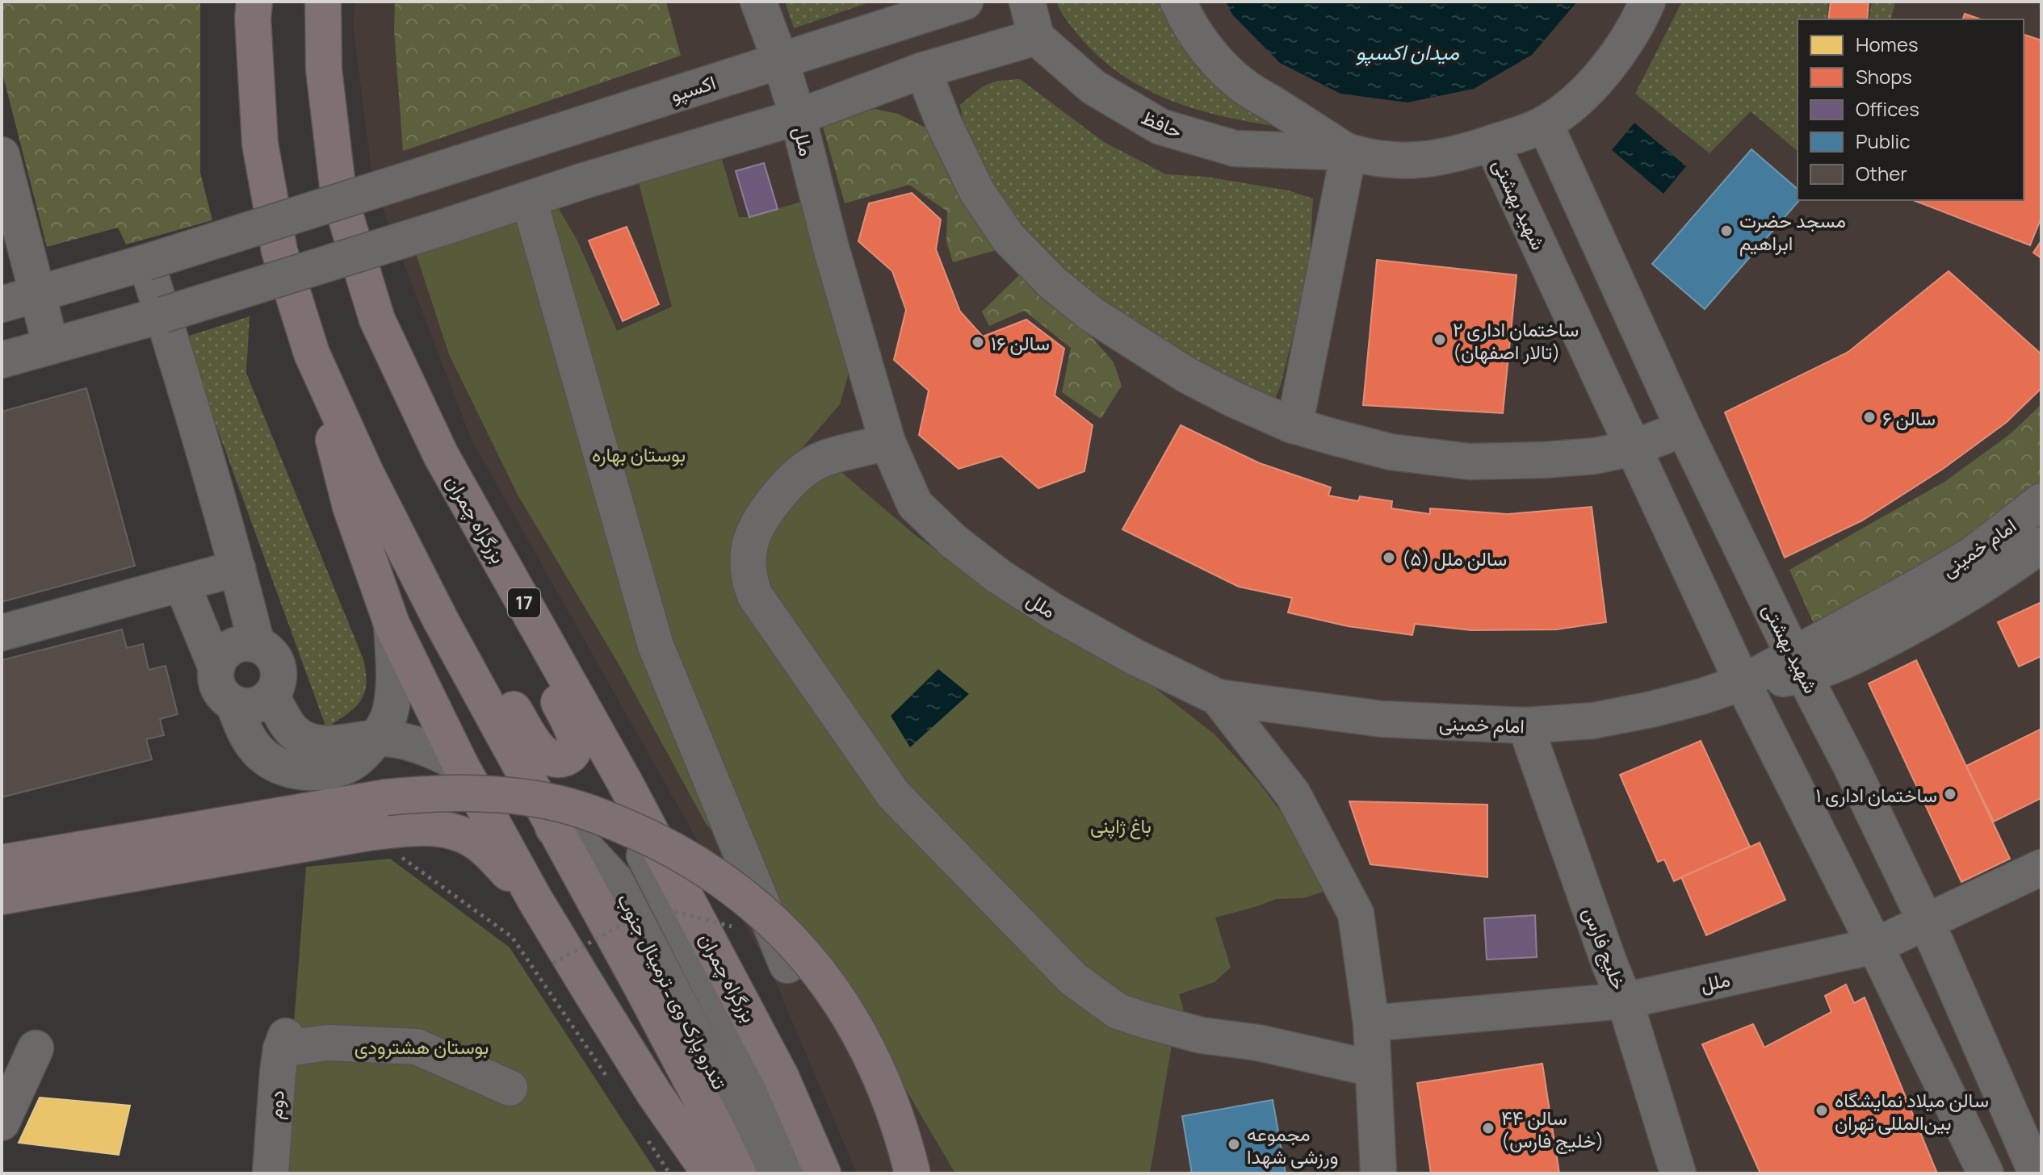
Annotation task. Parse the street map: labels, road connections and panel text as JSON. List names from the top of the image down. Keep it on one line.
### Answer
{"streets":{"highway":["بزرگراه چمران","17"],"street":["اکسپو","حافظ","ملل","شهید بهشتی","امام خمینی","خلیج فارس","تندرو پارک وی ـ ترمینال جنوب","دوم"]},"crossings":[["اکسپو","ملل"],["حافظ","شهید بهشتی"],["ملل","شهید بهشتی"],["ملل","امام خمینی"],["ملل","خلیج فارس"],["شهید بهشتی","امام خمینی"],["امام خمینی","خلیج فارس"]],"water":["میدان اکسپو"],"parks":["بوستان بهاره","باغ ژاپنی","بوستان هشترودی"],"places":["مسجد حضرت ابراهیم","ساختمان اداری ۲ (تالار اصفهان)","سالن ۱۶","سالن ۶","(۵) سالن ملل","ساختمان اداری ۱","سالن میلاد نمایشگاه بین‌المللی تهران","سالن ۴۴ (خلیج فارس)","مجموعه ورزشی شهدا"],"legend":["Homes","Shops","Offices","Public","Other"]}
